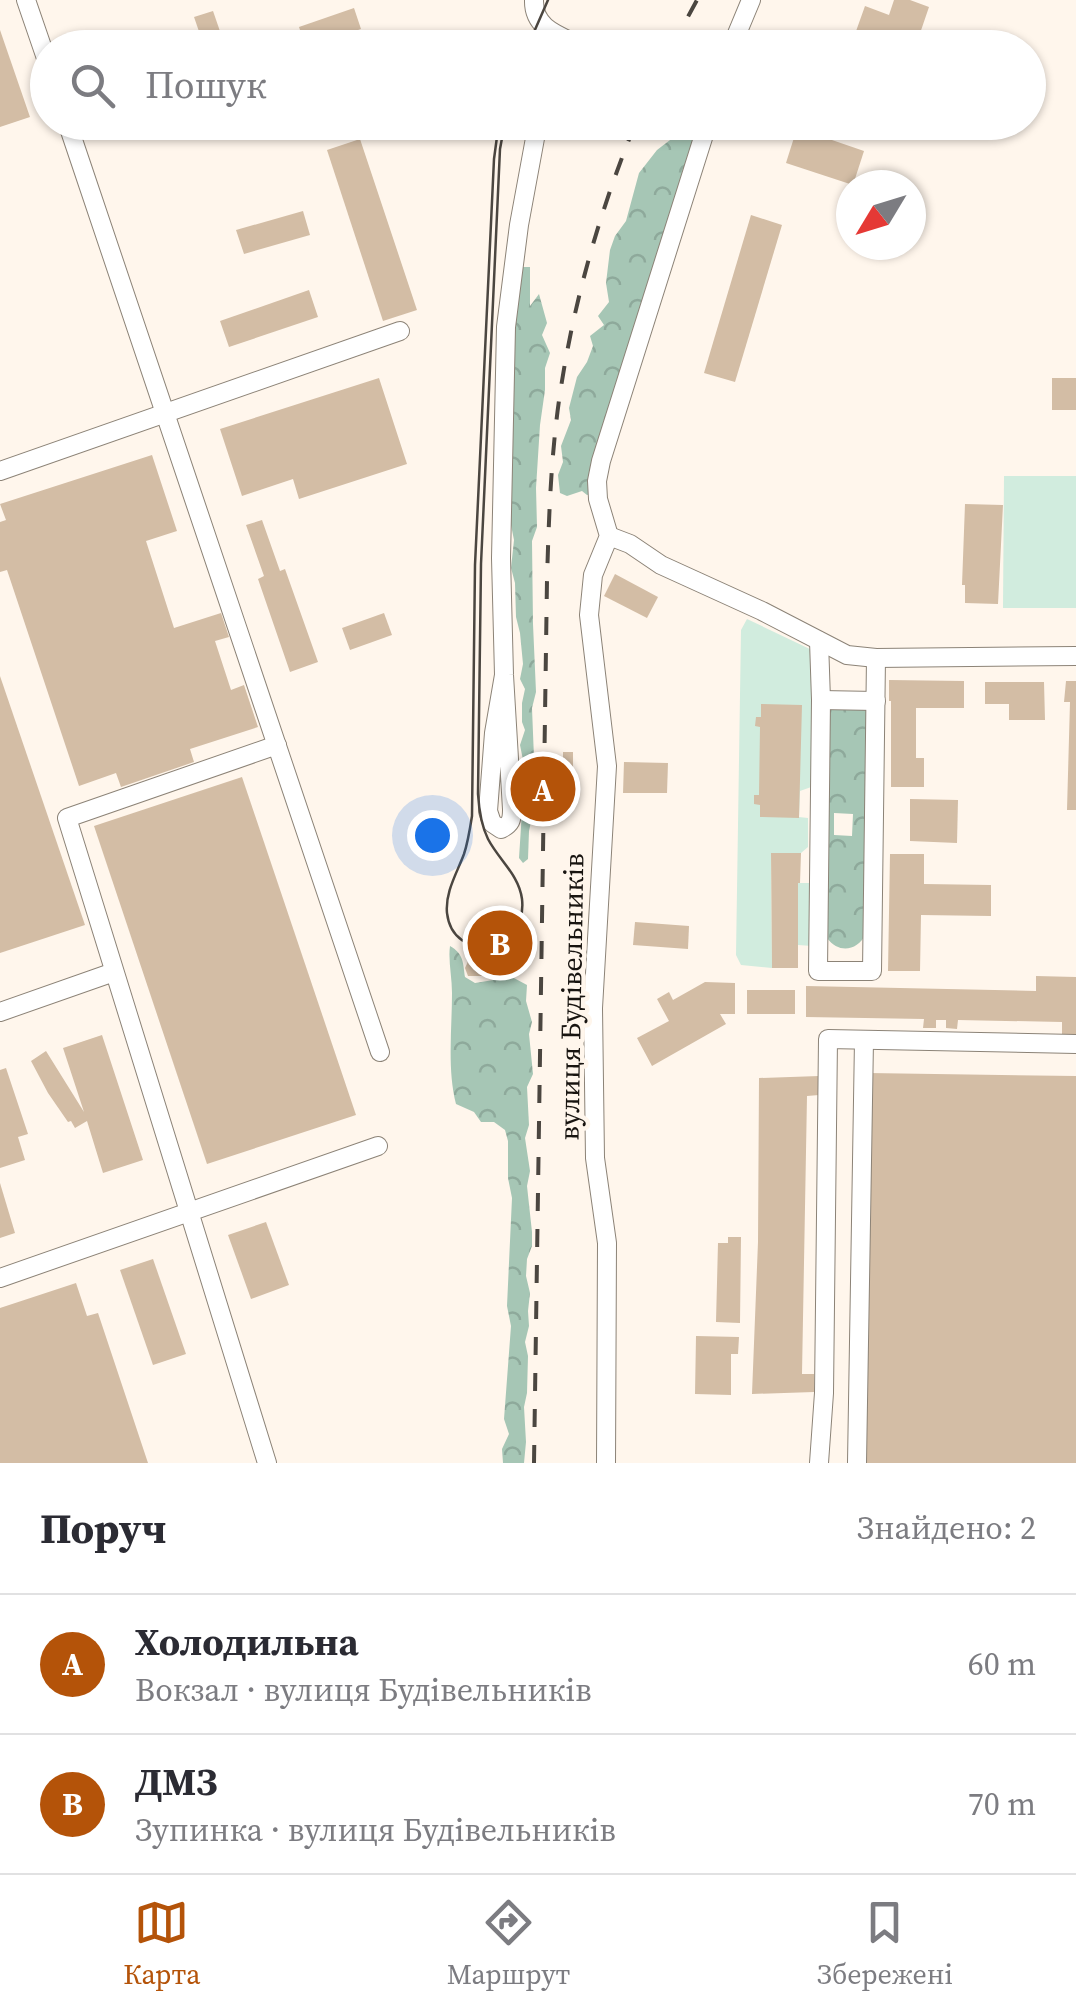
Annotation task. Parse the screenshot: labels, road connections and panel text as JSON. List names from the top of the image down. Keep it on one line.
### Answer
{"streets":{"street":["вулиця Будівельників"]},"north":"bottom left","page":{"search":"Пошук","pins":["A","B"],"heading":["Поруч","Знайдено: 2"],"list":[{"mark":"A","name":"Холодильна","note":"Вокзал · вулиця Будівельників","value":"60 m"},{"mark":"B","name":"ДМЗ","note":"Зупинка · вулиця Будівельників","value":"70 m"}],"nav":["Карта","Маршрут","Збережені"]}}
